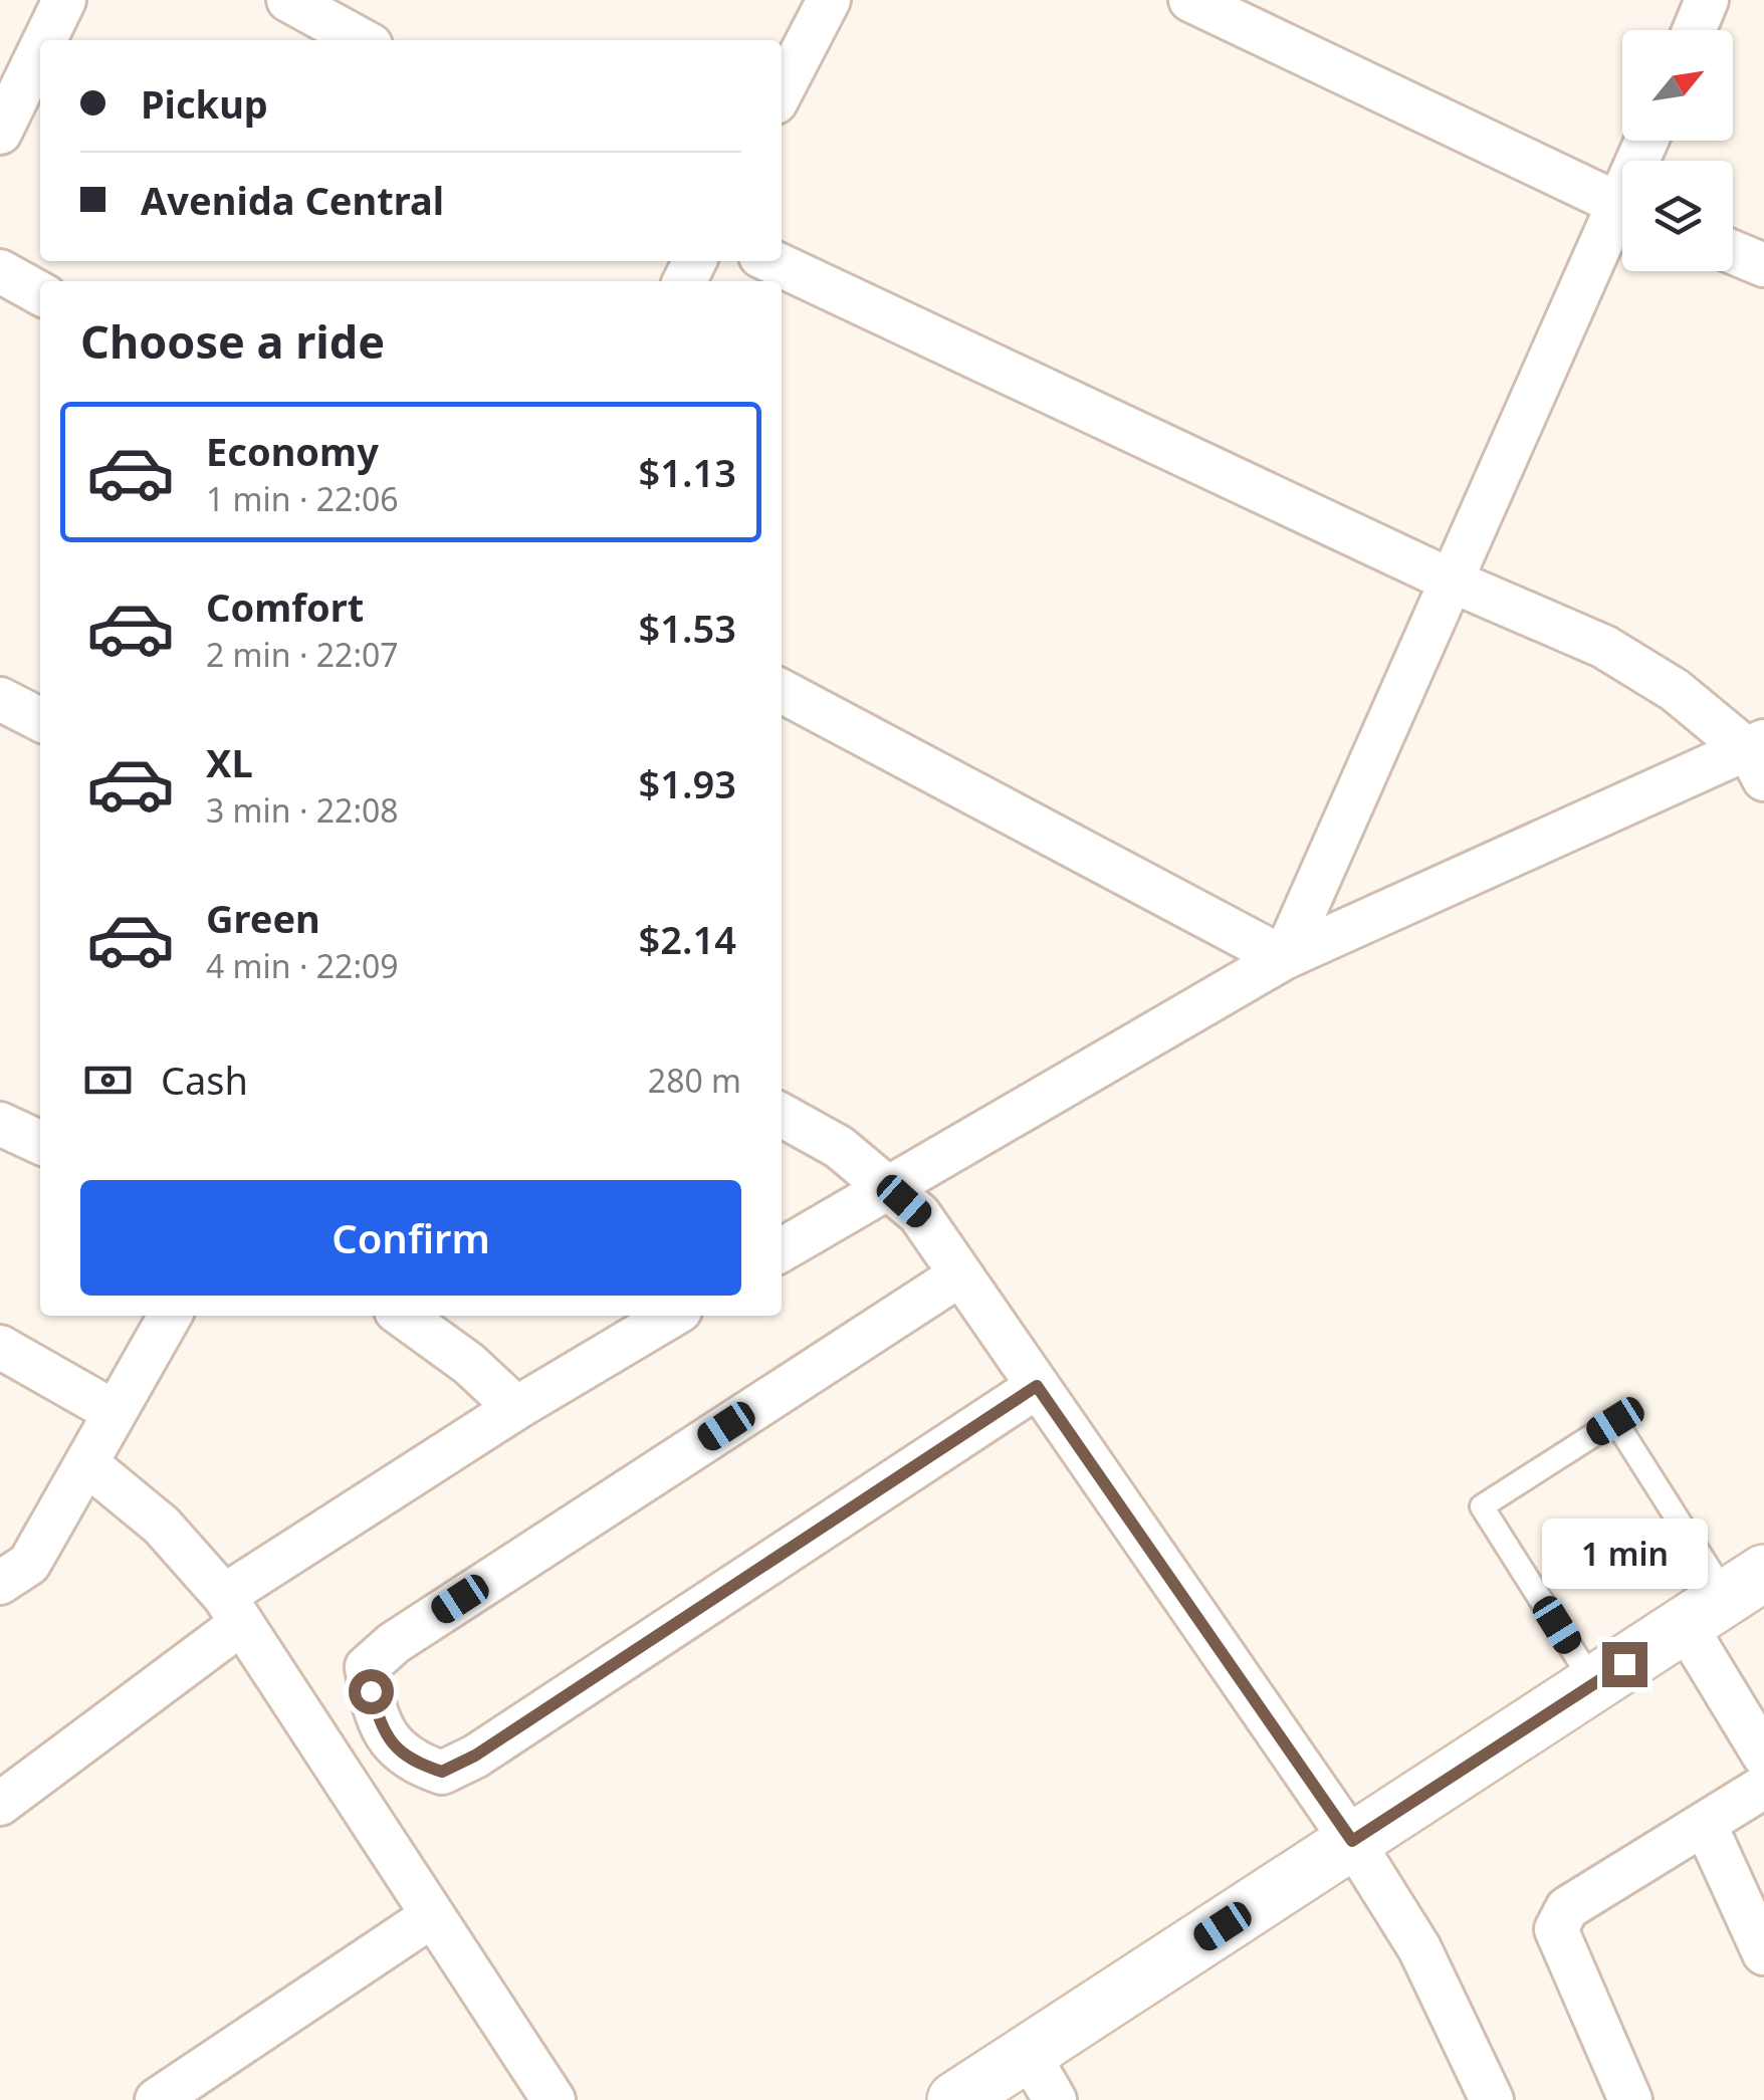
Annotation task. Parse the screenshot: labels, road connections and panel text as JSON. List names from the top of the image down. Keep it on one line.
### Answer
{"north":"top right","page":{"banner":["Pickup","Avenida Central"],"heading":"Choose a ride","list":[{"name":"Economy","note":"1 min · 22:06","value":"$1.13"},{"name":"Comfort","note":"2 min · 22:07","value":"$1.53"},{"name":"XL","note":"3 min · 22:08","value":"$1.93"},{"name":"Green","note":"4 min · 22:09","value":"$2.14"}],"pay":["Cash","280 m"],"buttons":"Confirm","bubble":"1 min"}}
